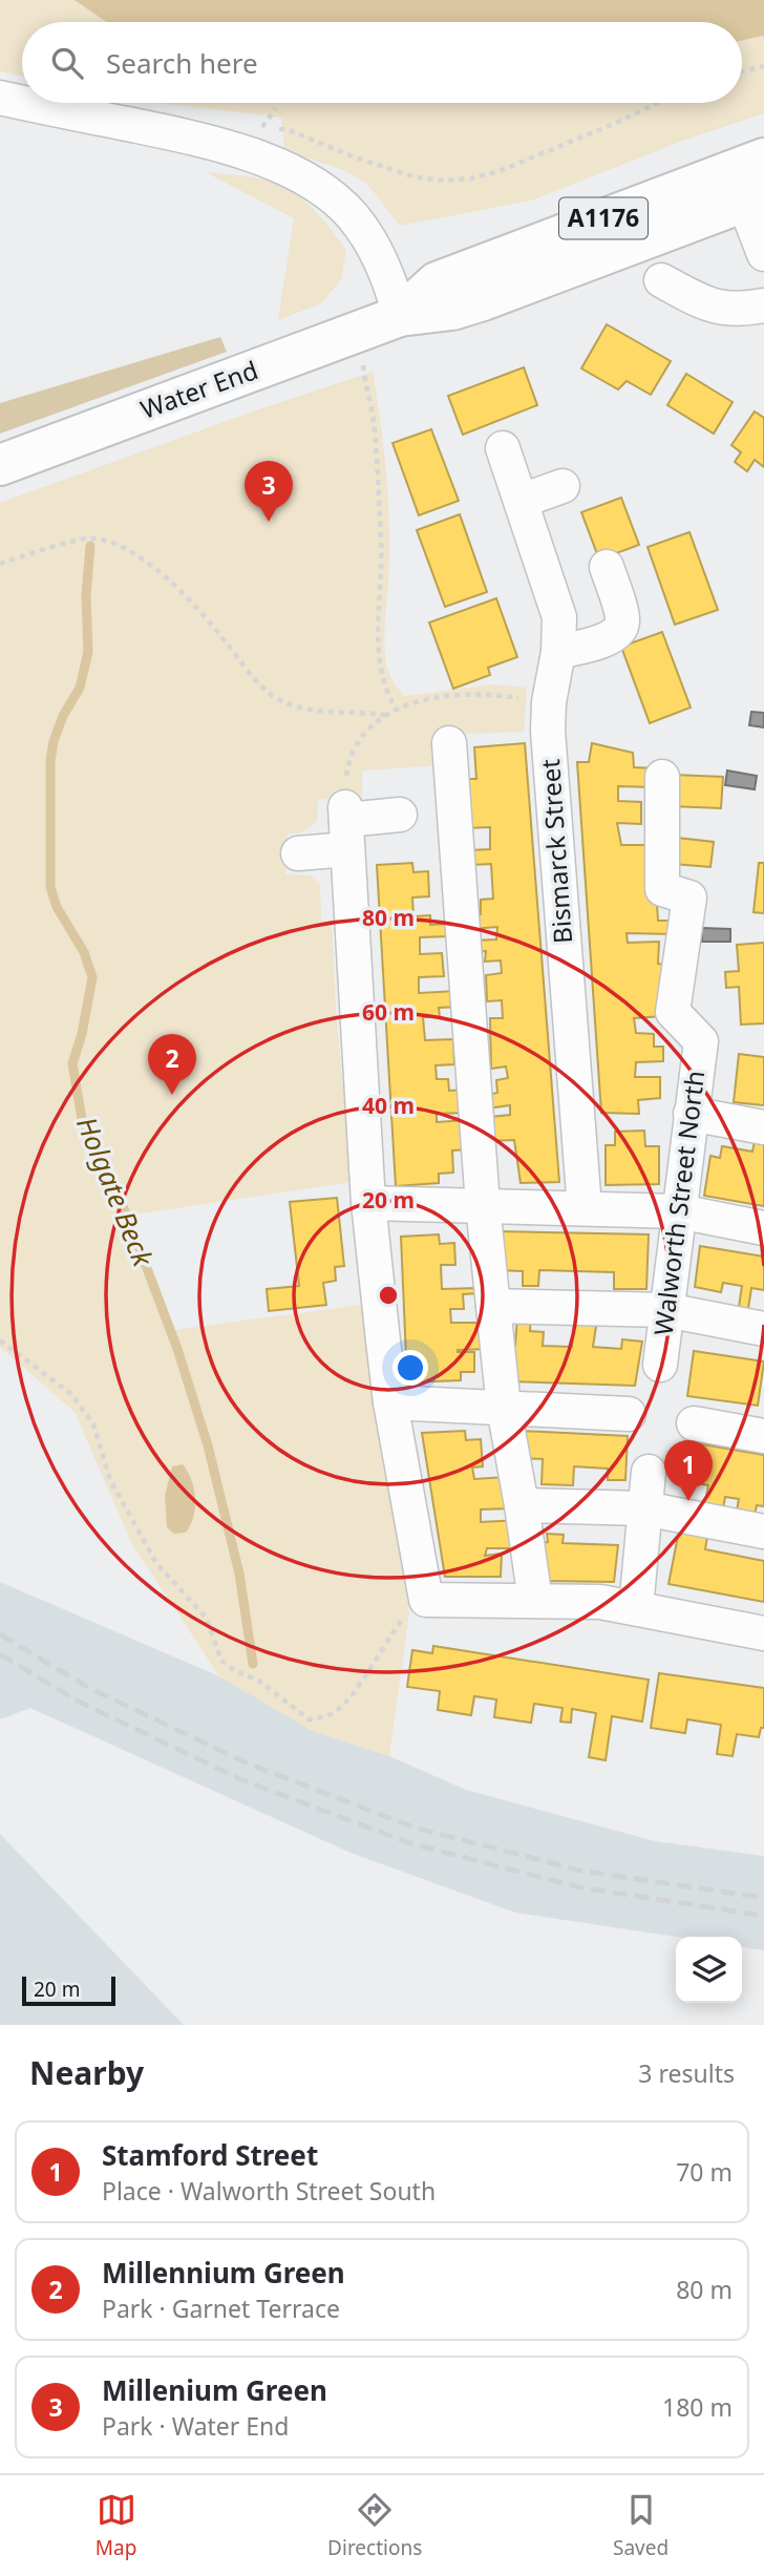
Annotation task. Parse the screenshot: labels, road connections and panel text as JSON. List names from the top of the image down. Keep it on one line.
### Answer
{"streets":{"main road":["A1176","Water End"],"street":["Bismarck Street","Walworth Street North"]},"water":["Holgate Beck"],"scale_bar":"20 m","page":{"search":"Search here","pins":["3","2","1"],"scale":"20 m","heading":["Nearby","3 results"],"list":[{"mark":"1","name":"Stamford Street","note":"Place · Walworth Street South","value":"70 m"},{"mark":"2","name":"Millennium Green","note":"Park · Garnet Terrace","value":"80 m"},{"mark":"3","name":"Millenium Green","note":"Park · Water End","value":"180 m"}],"nav":["Map","Directions","Saved"]},"rings":["80 m","60 m","40 m","20 m"]}
